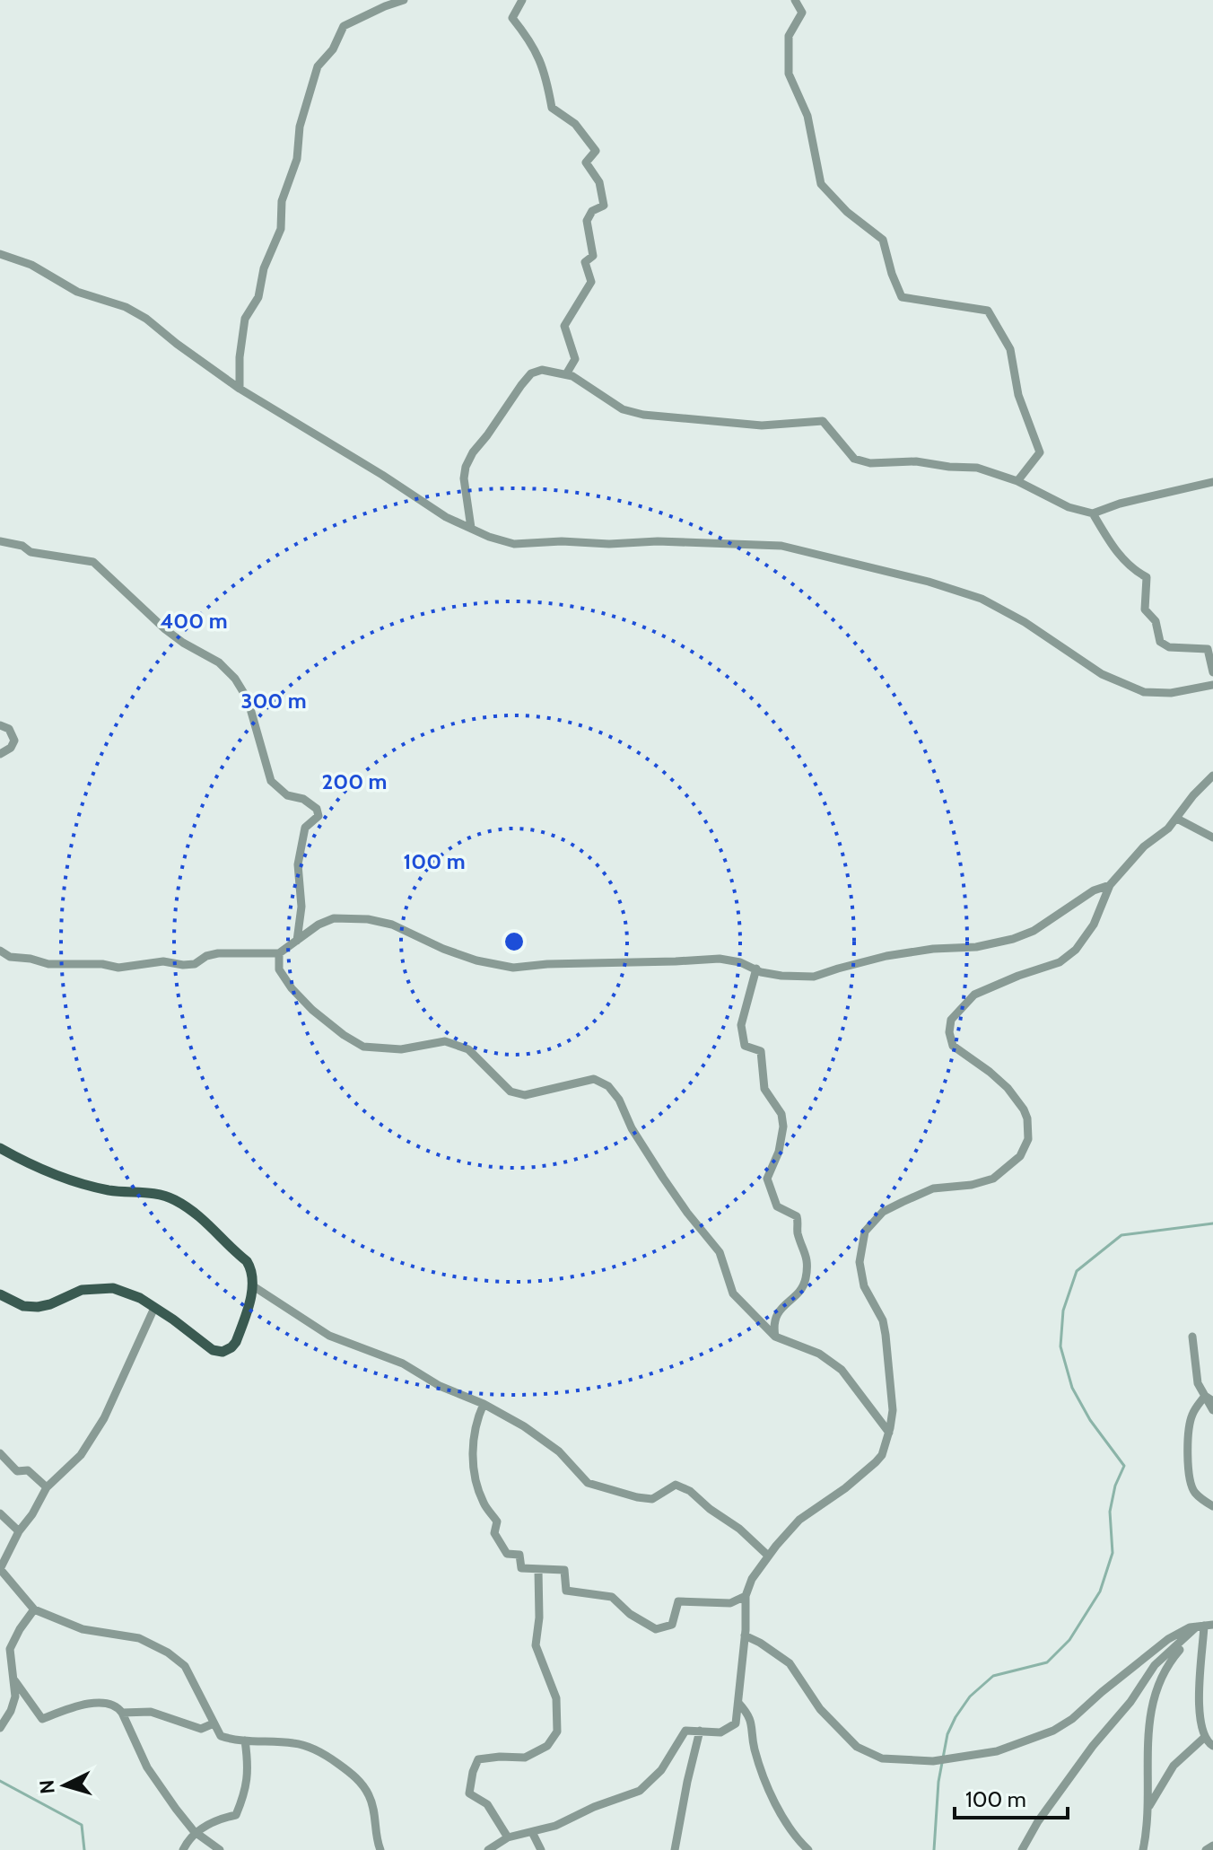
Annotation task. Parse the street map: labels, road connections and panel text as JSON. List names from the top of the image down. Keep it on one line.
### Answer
{"scale_bar":"100 m","north":"left","rings":["400 m","300 m","200 m","100 m"]}
